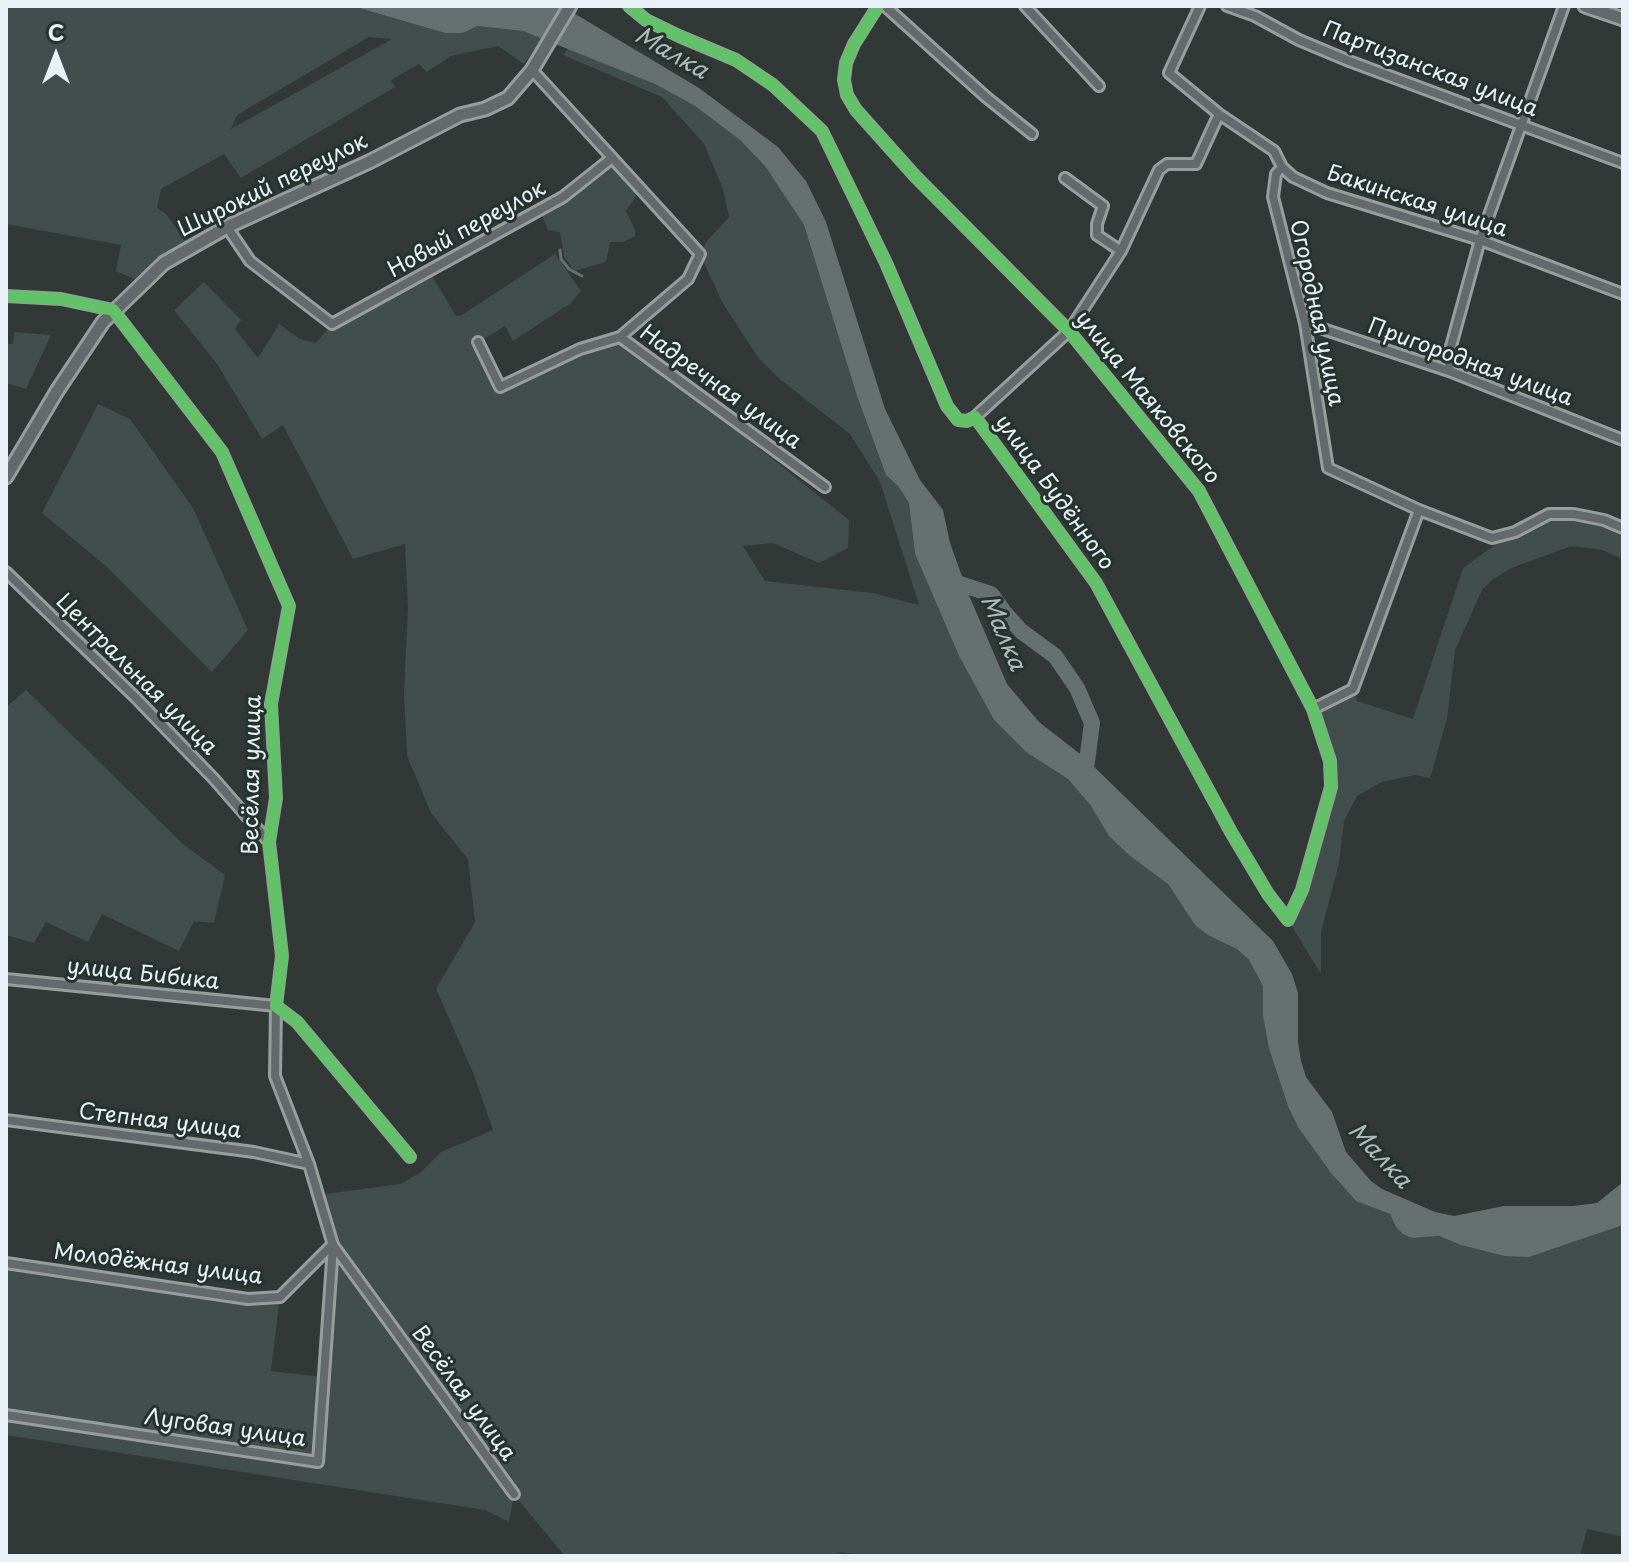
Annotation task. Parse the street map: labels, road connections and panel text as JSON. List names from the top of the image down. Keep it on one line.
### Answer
{"streets":{"street":["Партизанская улица","Широкий переулок","Бакинская улица","Новый переулок","Огородная улица","Пригородная улица","Надречная улица","улица Маяковского","улица Будённого","Центральная улица","Весёлая улица","улица Бибика","Степная улица","Молодёжная улица","Луговая улица"]},"crossings":[["Широкий переулок","Новый переулок"],["Широкий переулок","Надречная улица"],["Широкий переулок","Весёлая улица"],["Бакинская улица","Огородная улица"],["Новый переулок","Надречная улица"],["Огородная улица","Пригородная улица"],["улица Маяковского","улица Будённого"],["Центральная улица","Весёлая улица"],["Весёлая улица","улица Бибика"],["Весёлая улица","Степная улица"],["Весёлая улица","Молодёжная улица"],["Весёлая улица","Луговая улица"],["Молодёжная улица","Луговая улица"]],"water":["Малка"],"north":"top"}
